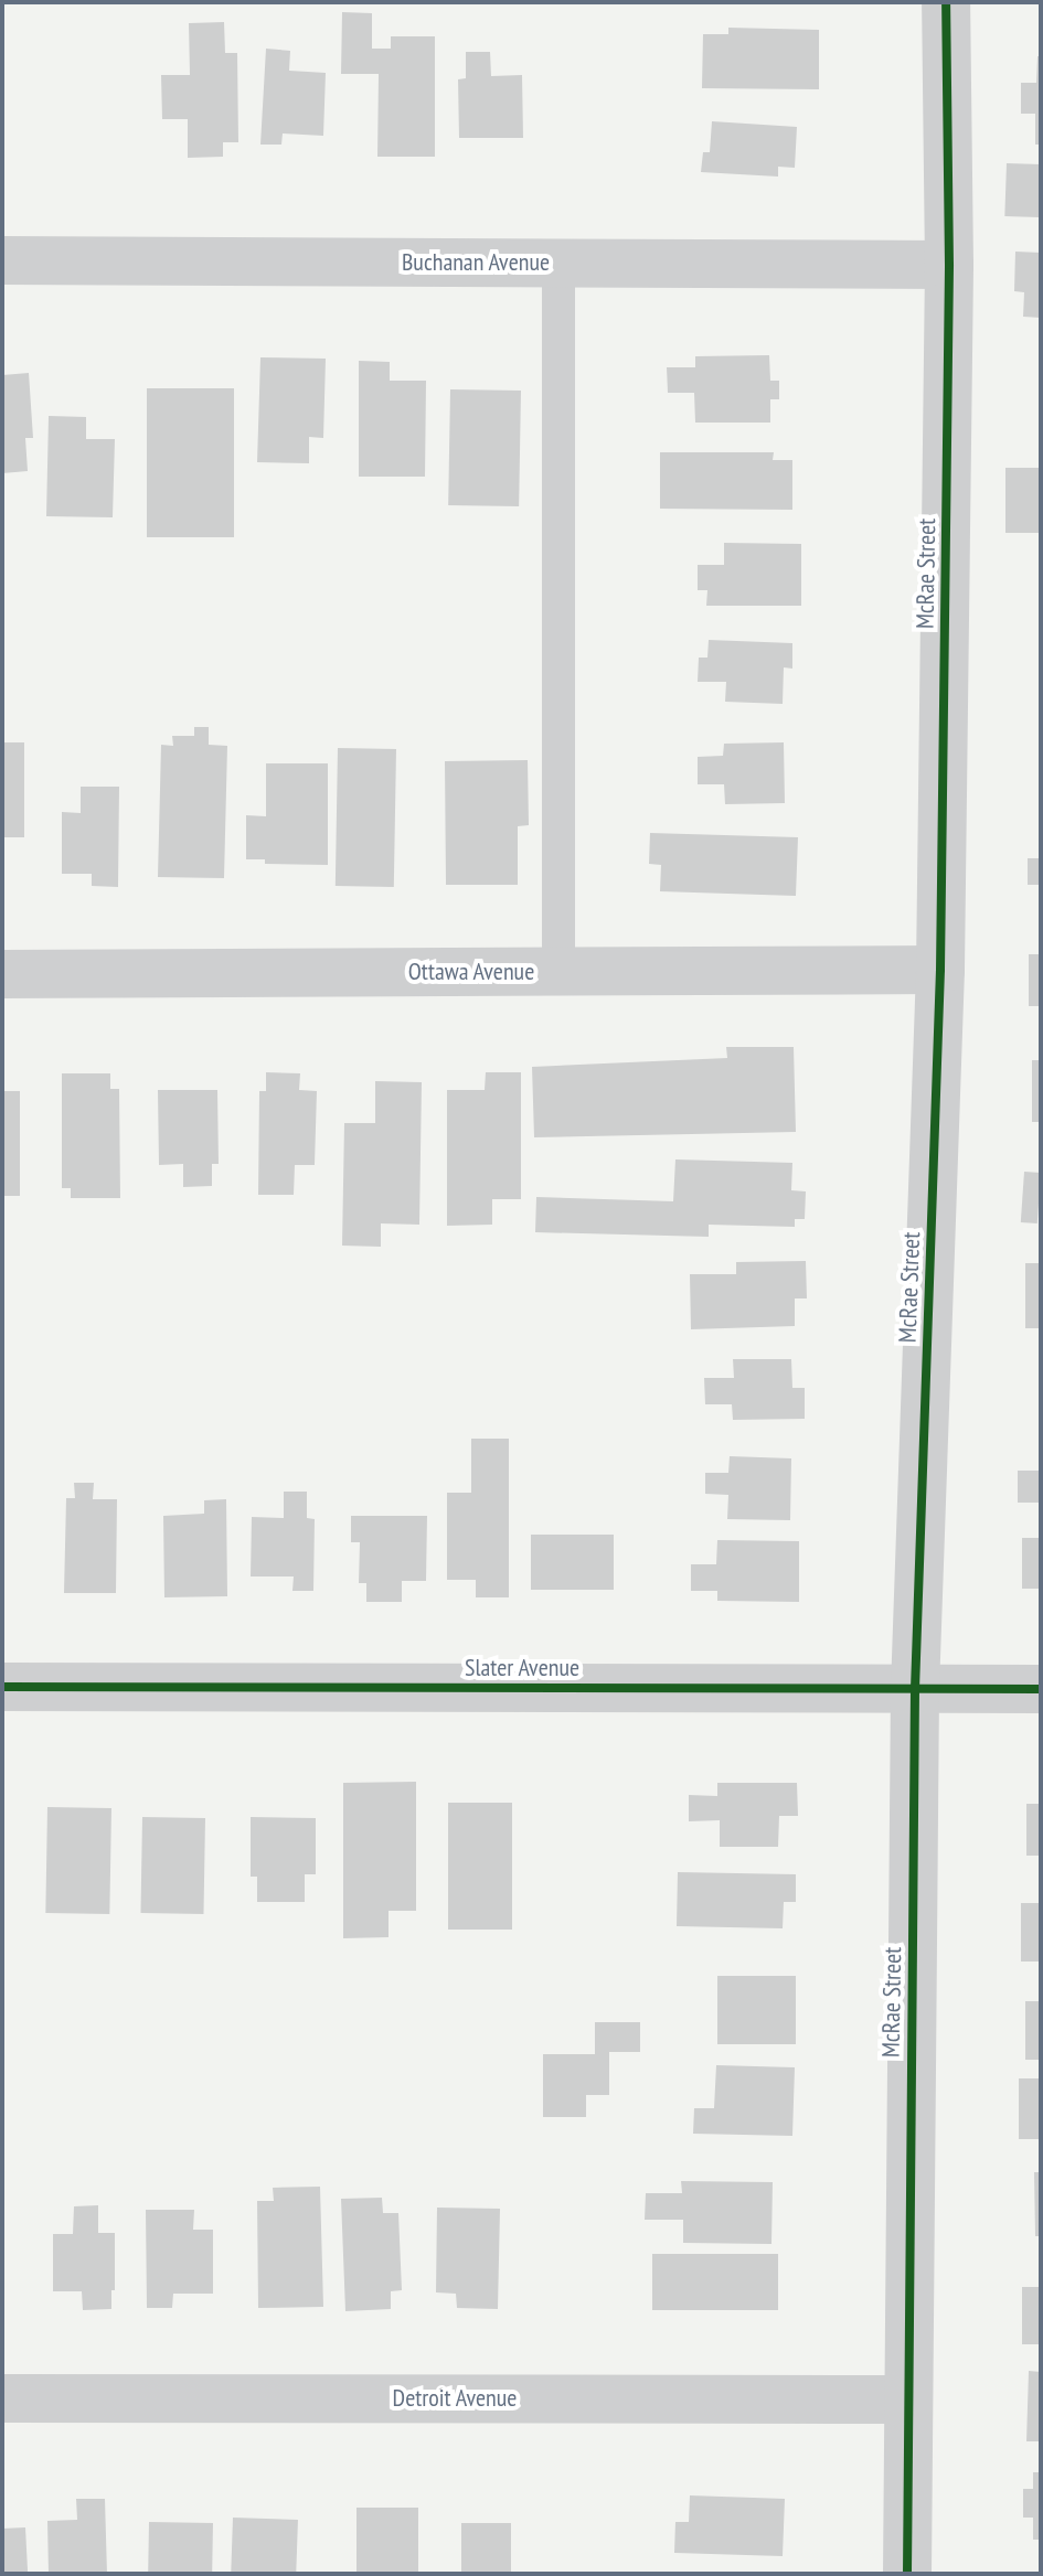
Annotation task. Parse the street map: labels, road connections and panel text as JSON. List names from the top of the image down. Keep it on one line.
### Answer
{"streets":{"street":["Buchanan Avenue","McRae Street","Ottawa Avenue","Slater Avenue","Detroit Avenue"]},"crossings":[["Buchanan Avenue","McRae Street"],["McRae Street","Ottawa Avenue"],["McRae Street","Slater Avenue"],["McRae Street","Detroit Avenue"]]}
